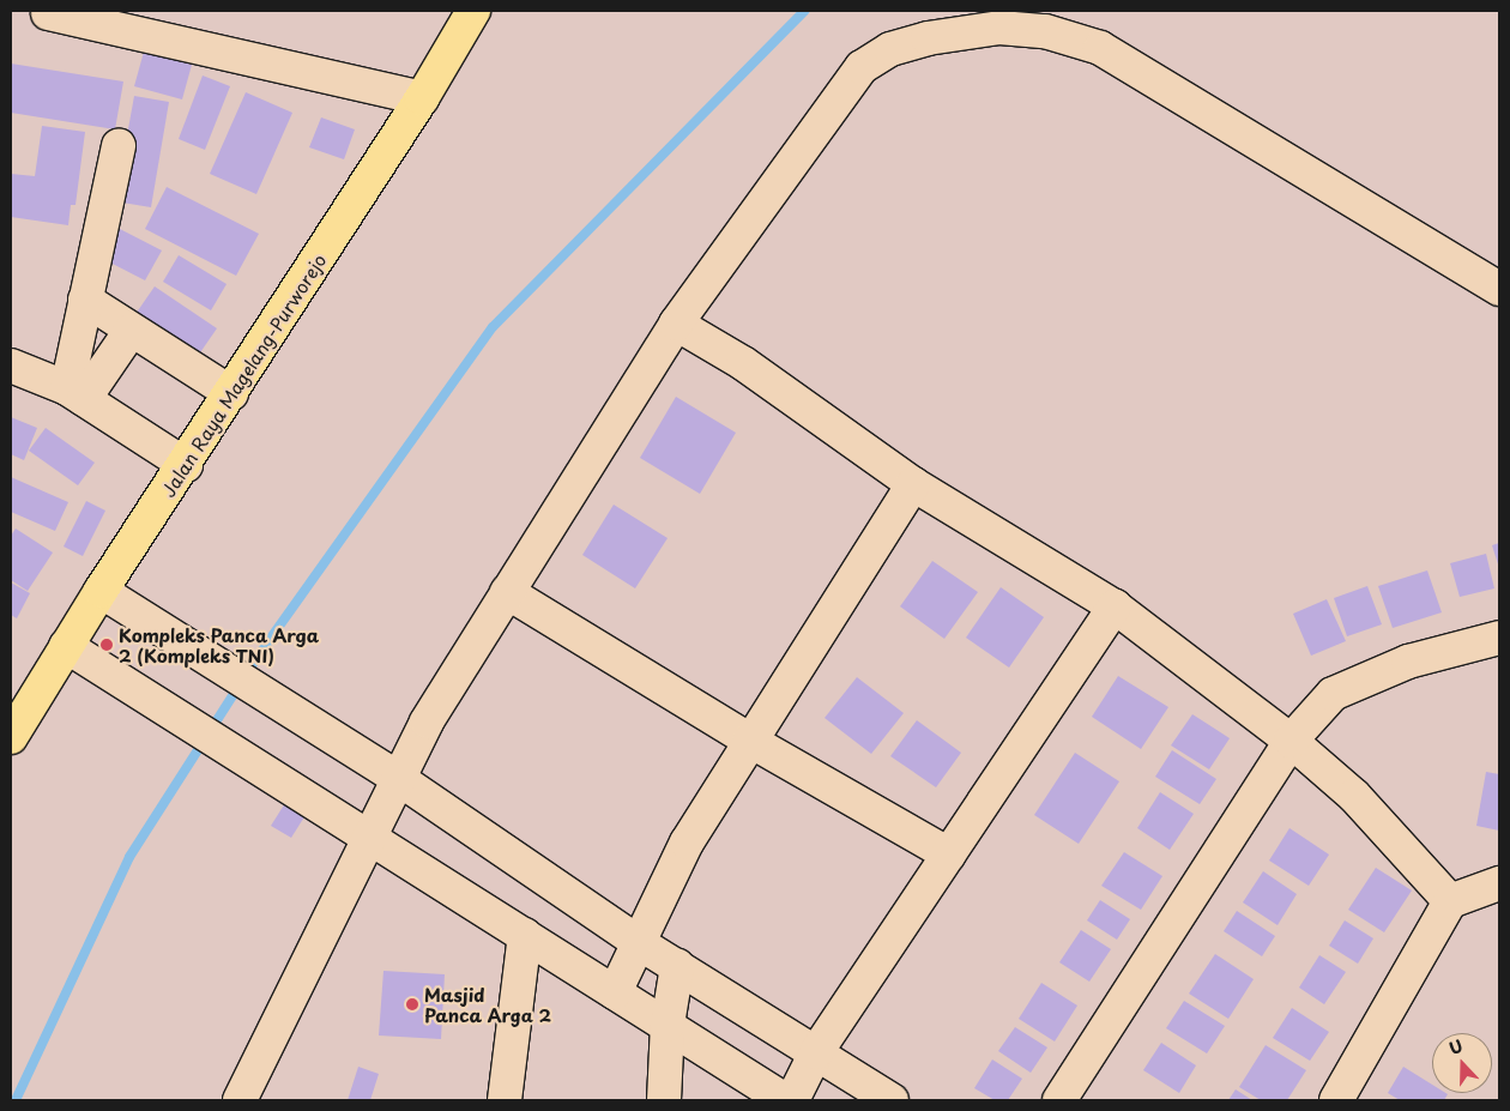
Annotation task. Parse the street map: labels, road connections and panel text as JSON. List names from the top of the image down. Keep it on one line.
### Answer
{"streets":{"main road":["Jalan Raya Magelang-Purworejo"]},"places":["Kompleks Panca Arga 2 (Kompleks TNI)","Masjid Panca Arga 2"],"north":"top"}
